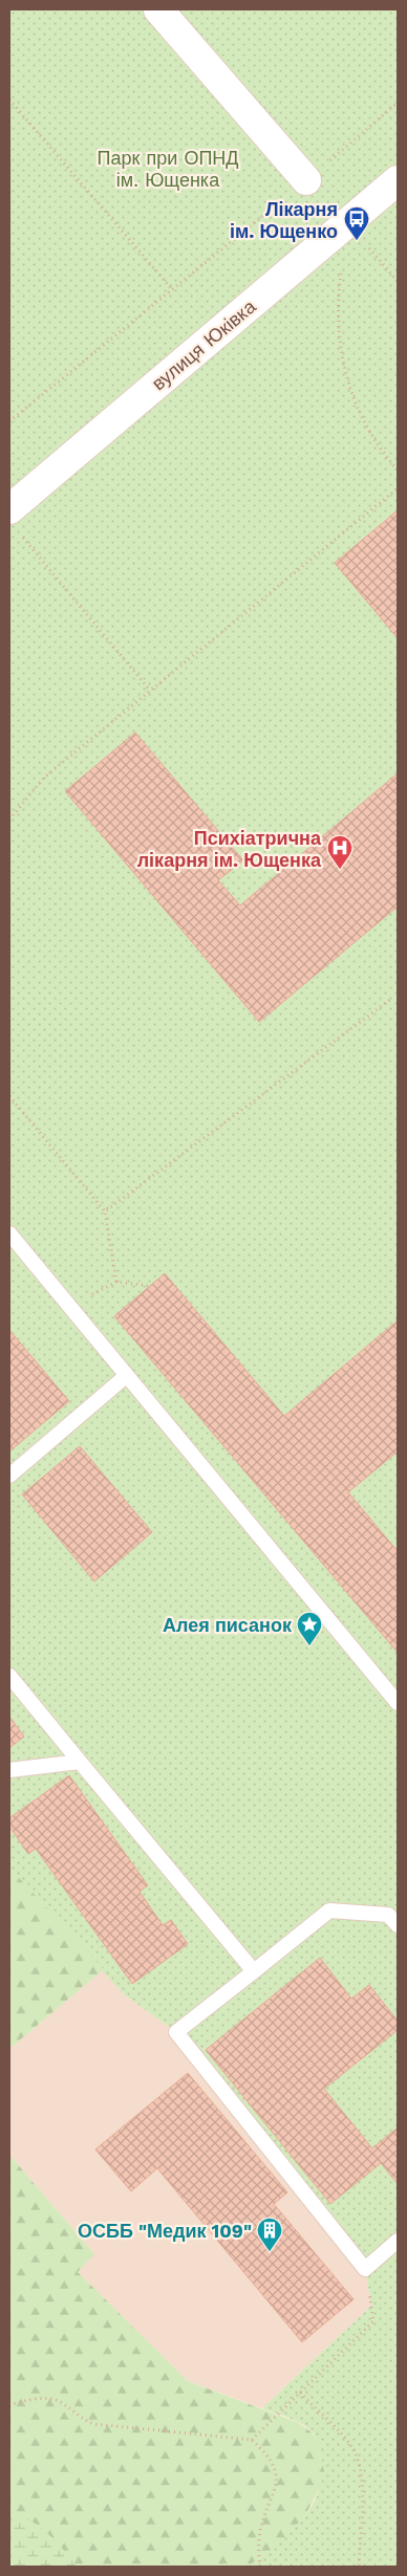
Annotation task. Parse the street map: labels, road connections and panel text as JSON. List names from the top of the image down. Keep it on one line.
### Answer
{"streets":{"street":["вулиця Юківка"]},"parks":["Парк при ОПНД ім. Ющенка"],"places":{"bus stop":["Лікарня ім. Ющенко"],"hospital":["Психіатрична лікарня ім. Ющенка"],"place":["Алея писанок"],"building":["ОСББ \"Медик 109\""]}}
